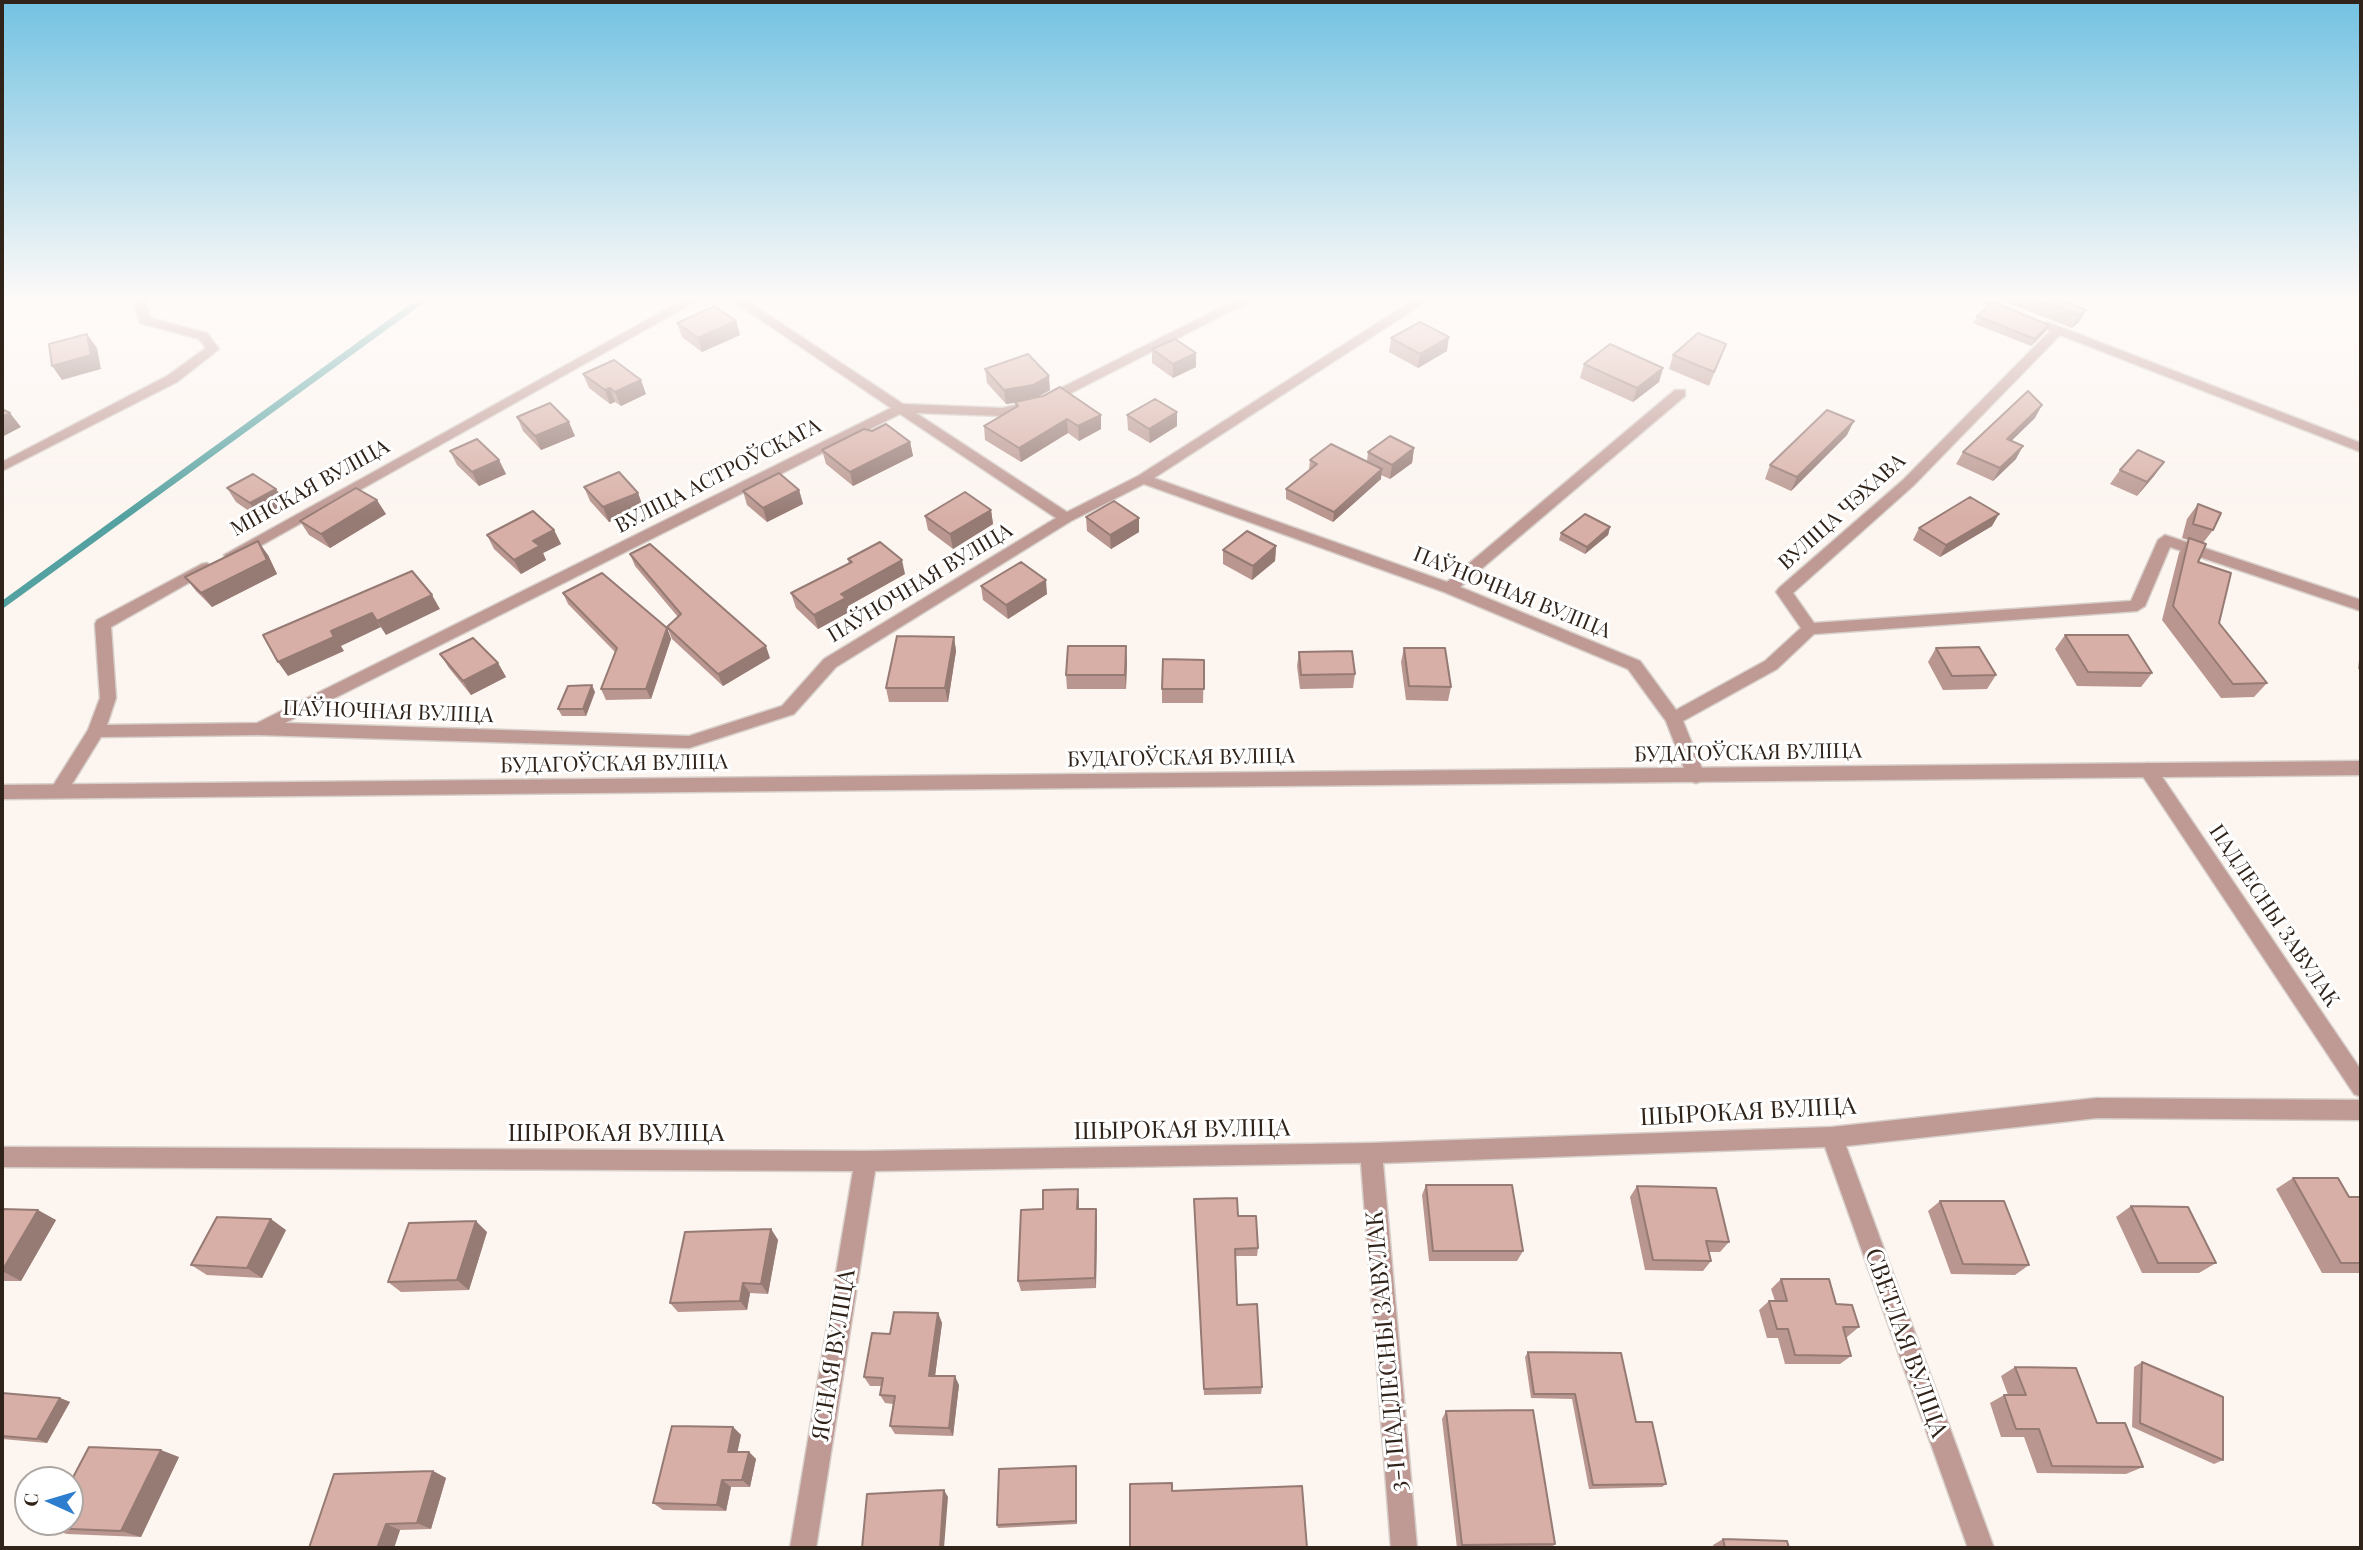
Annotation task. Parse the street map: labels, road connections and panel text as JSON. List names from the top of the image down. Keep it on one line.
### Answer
{"streets":{"street":["ВУЛІЦА АСТРОЎСКАГА","МІНСКАЯ ВУЛІЦА","ВУЛІЦА ЧЭХАВА","ПАЎНОЧНАЯ ВУЛІЦА","БУДАГОЎСКАЯ ВУЛІЦА","ПАДЛЕСНЫ ЗАВУЛАК","ШЫРОКАЯ ВУЛІЦА","СВЕТЛАЯ ВУЛІЦА","3-І ПАДЛЕСНЫ ЗАВУЛАК","ЯСНАЯ ВУЛІЦА"]},"crossings":[["ВУЛІЦА АСТРОЎСКАГА","ПАЎНОЧНАЯ ВУЛІЦА"],["МІНСКАЯ ВУЛІЦА","ПАЎНОЧНАЯ ВУЛІЦА"],["МІНСКАЯ ВУЛІЦА","БУДАГОЎСКАЯ ВУЛІЦА"],["БУДАГОЎСКАЯ ВУЛІЦА","ПАДЛЕСНЫ ЗАВУЛАК"],["ШЫРОКАЯ ВУЛІЦА","СВЕТЛАЯ ВУЛІЦА"],["ШЫРОКАЯ ВУЛІЦА","3-І ПАДЛЕСНЫ ЗАВУЛАК"],["ШЫРОКАЯ ВУЛІЦА","ЯСНАЯ ВУЛІЦА"]],"north":"left"}
